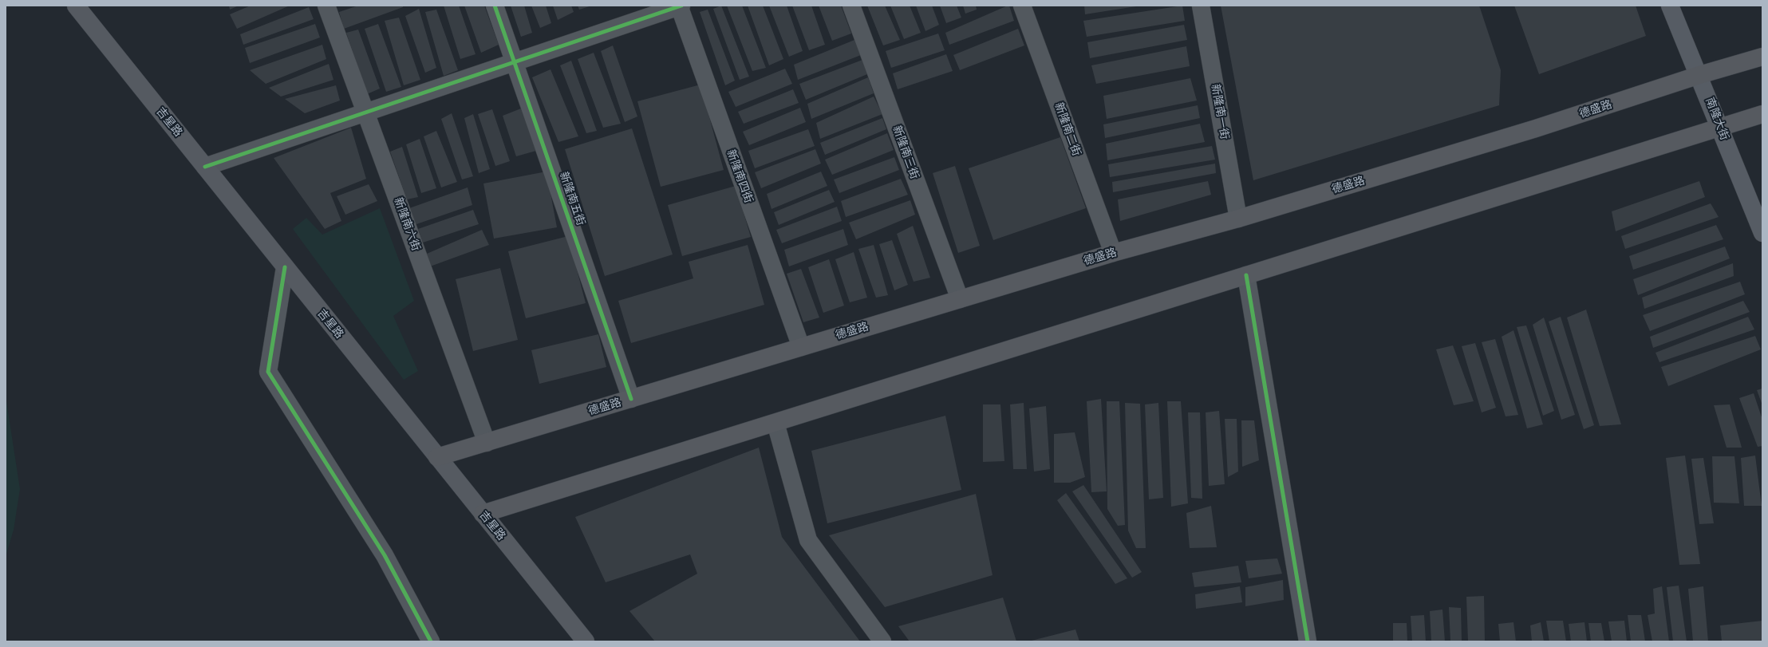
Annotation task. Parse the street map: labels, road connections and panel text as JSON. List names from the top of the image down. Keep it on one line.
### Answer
{"streets":{"highway":["德盛路"],"main road":["南隆大街","吉星路"],"street":["新隆南一街","新隆南二街","新隆南三街","新隆南四街","新隆南五街","新隆南六街"]},"crossings":[["德盛路","新隆南一街"],["德盛路","南隆大街"],["德盛路","吉星路"],["德盛路","新隆南二街"],["德盛路","新隆南三街"],["德盛路","新隆南四街"],["德盛路","新隆南五街"],["德盛路","新隆南六街"]]}
